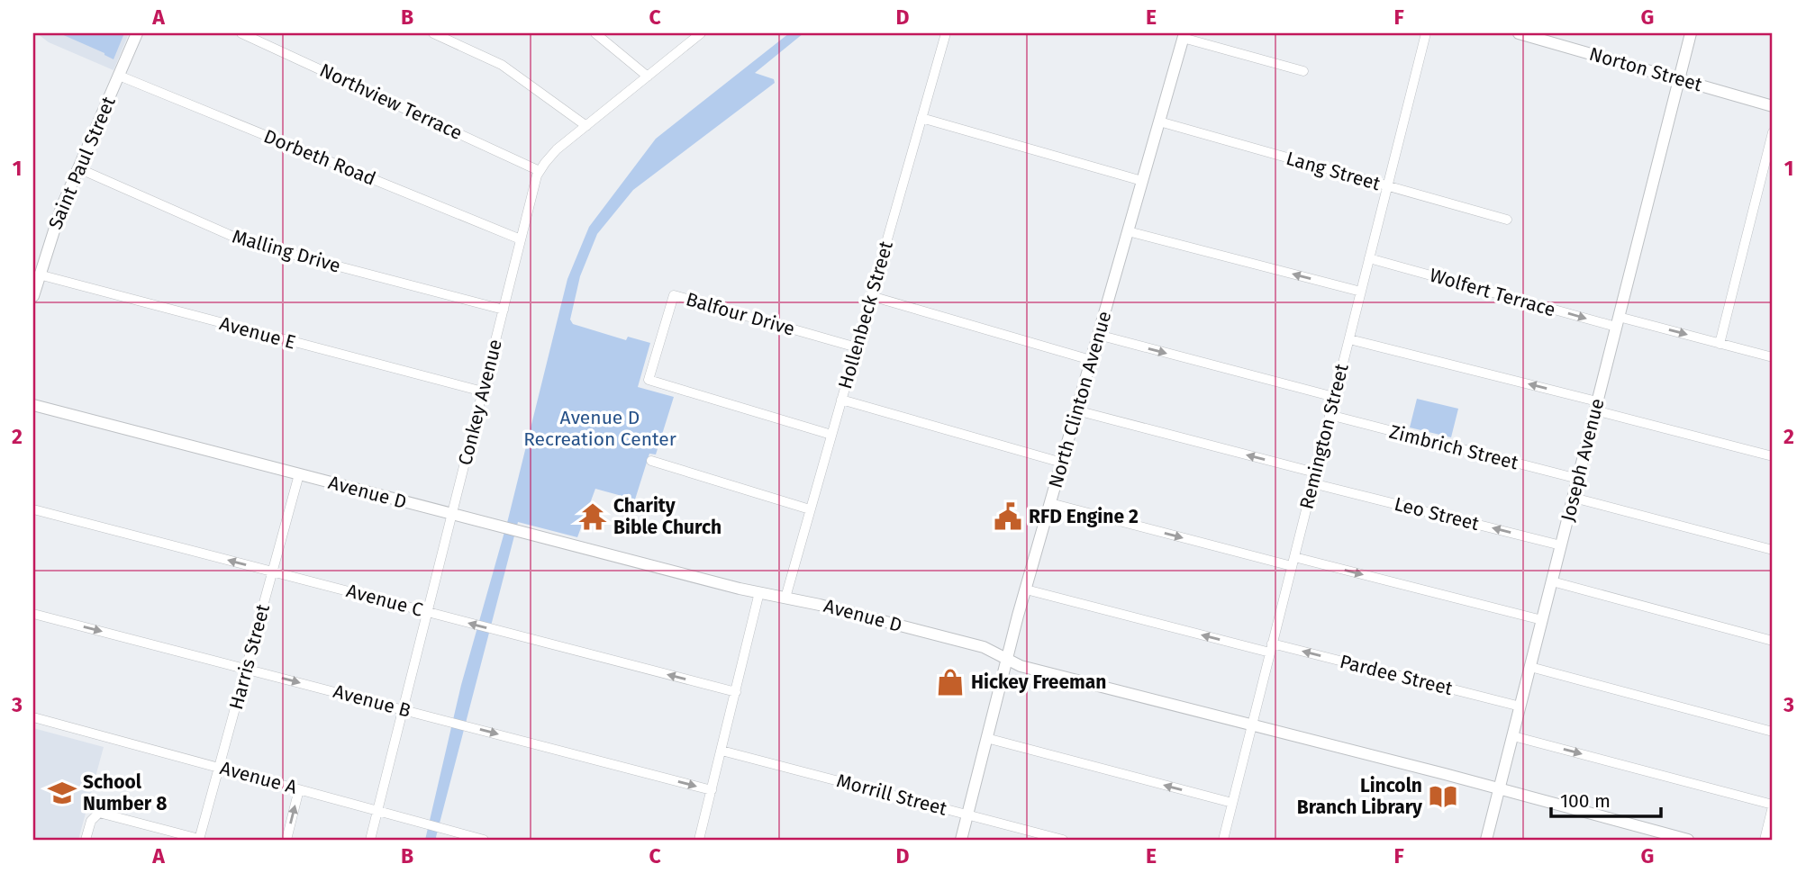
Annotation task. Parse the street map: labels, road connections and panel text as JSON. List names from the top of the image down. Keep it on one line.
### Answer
{"streets":{"street":["Norton Street","Northview Terrace","Dorbeth Road","Saint Paul Street","Lang Street","Malling Drive","Wolfert Terrace","Balfour Drive","Hollenbeck Street","Avenue E","North Clinton Avenue","Conkey Avenue","Remington Street","Zimbrich Street","Joseph Avenue","Avenue D","Leo Street","Avenue C","Harris Street","Pardee Street","Avenue B","Avenue A","Morrill Street"]},"crossings":[["Norton Street","Joseph Avenue"],["Northview Terrace","Conkey Avenue"],["Dorbeth Road","Saint Paul Street"],["Dorbeth Road","Conkey Avenue"],["Saint Paul Street","Malling Drive"],["Saint Paul Street","Avenue E"],["Lang Street","North Clinton Avenue"],["Lang Street","Remington Street"],["Malling Drive","Conkey Avenue"],["Wolfert Terrace","Remington Street"],["Wolfert Terrace","Joseph Avenue"],["Balfour Drive","Hollenbeck Street"],["Hollenbeck Street","Avenue D"],["Avenue E","Conkey Avenue"],["North Clinton Avenue","Avenue D"],["North Clinton Avenue","Pardee Street"],["North Clinton Avenue","Morrill Street"],["Conkey Avenue","Avenue D"],["Conkey Avenue","Avenue C"],["Conkey Avenue","Avenue B"],["Conkey Avenue","Avenue A"],["Remington Street","Zimbrich Street"],["Remington Street","Avenue D"],["Remington Street","Leo Street"],["Remington Street","Pardee Street"],["Zimbrich Street","Joseph Avenue"],["Joseph Avenue","Avenue D"],["Joseph Avenue","Leo Street"],["Joseph Avenue","Pardee Street"],["Avenue D","Harris Street"],["Avenue C","Harris Street"],["Harris Street","Avenue B"],["Harris Street","Avenue A"]],"one_way":["Wolfert Terrace","Leo Street","Avenue C","Pardee Street","Avenue B"],"parks":["Avenue D Recreation Center"],"places":{"temple":["Charity Bible Church"],"public building":["RFD Engine 2"],"shop":["Hickey Freeman"],"school or university":["School Number 8"],"library":["Lincoln Branch Library"]},"scale_bar":"100 m","grid":{"columns":["A","B","C","D","E","F","G"],"rows":["1","2","3"]}}
